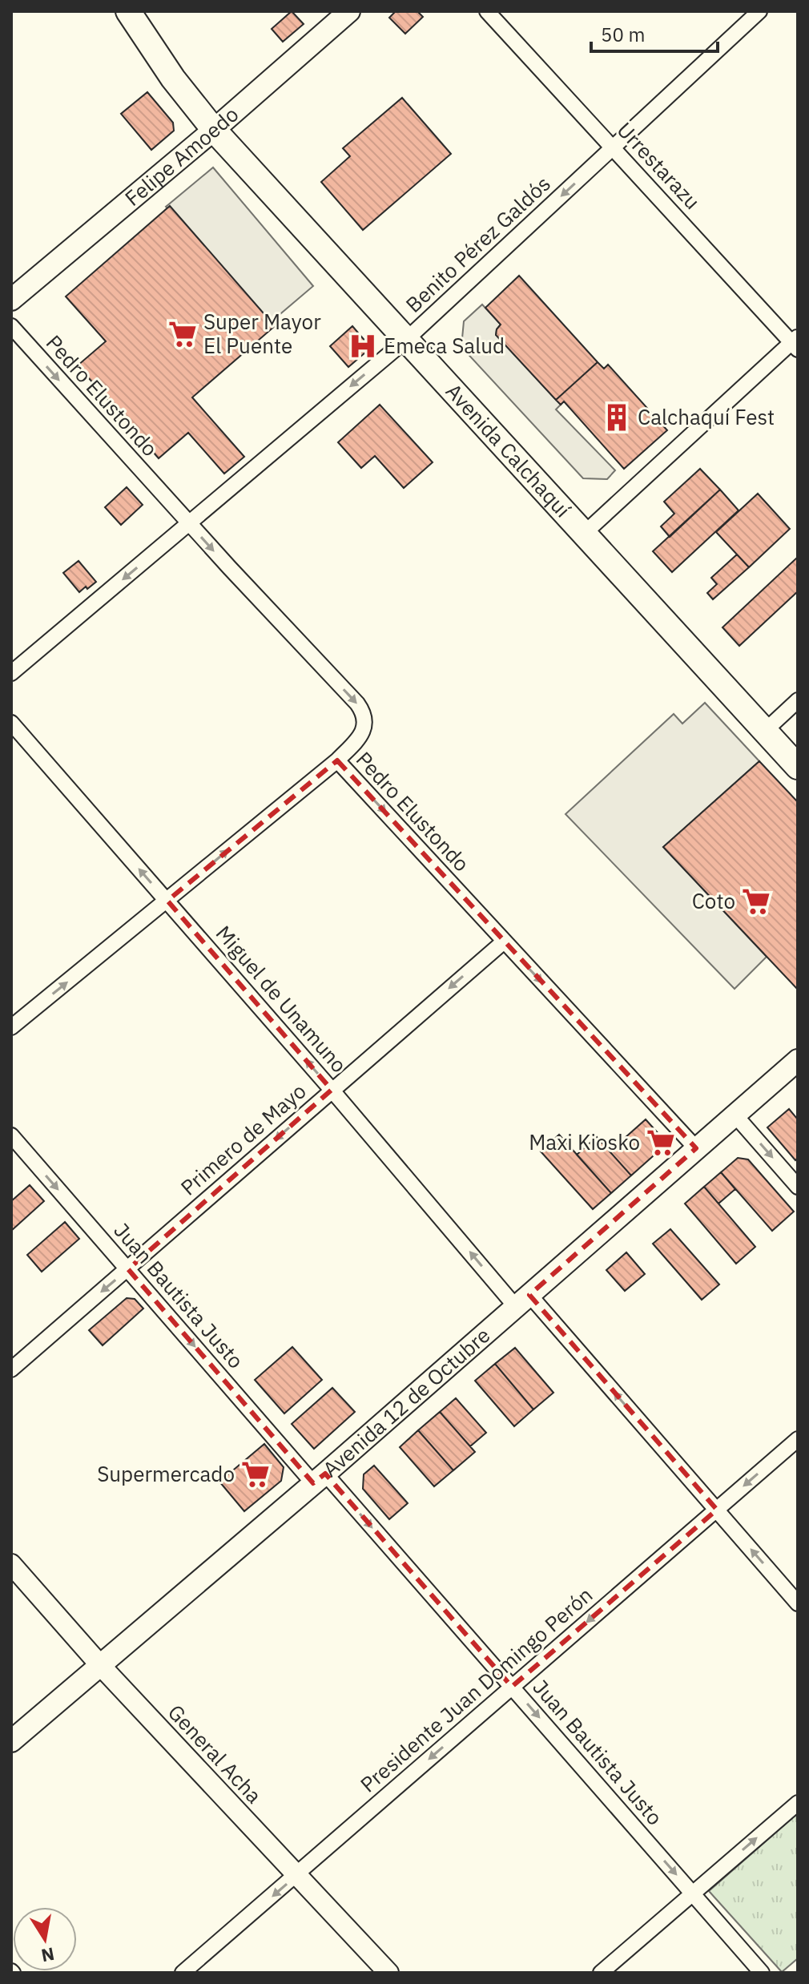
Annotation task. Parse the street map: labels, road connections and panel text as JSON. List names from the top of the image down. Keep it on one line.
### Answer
{"streets":{"main road":["Felipe Amoedo","Avenida Calchaquí","Avenida 12 de Octubre"],"street":["Urrestarazu","Benito Pérez Galdós","Pedro Elustondo","Miguel de Unamuno","Primero de Mayo","Juan Bautista Justo","Presidente Juan Domingo Perón","General Acha"]},"crossings":[["Felipe Amoedo","Avenida Calchaquí"],["Urrestarazu","Benito Pérez Galdós"],["Benito Pérez Galdós","Pedro Elustondo"],["Benito Pérez Galdós","Avenida Calchaquí"],["Pedro Elustondo","Primero de Mayo"],["Pedro Elustondo","Avenida 12 de Octubre"],["Miguel de Unamuno","Primero de Mayo"],["Miguel de Unamuno","Avenida 12 de Octubre"],["Miguel de Unamuno","Presidente Juan Domingo Perón"],["Primero de Mayo","Juan Bautista Justo"],["Juan Bautista Justo","Avenida 12 de Octubre"],["Juan Bautista Justo","Presidente Juan Domingo Perón"],["Avenida 12 de Octubre","General Acha"],["Presidente Juan Domingo Perón","General Acha"]],"one_way":["Benito Pérez Galdós","Pedro Elustondo","Miguel de Unamuno","Primero de Mayo","Juan Bautista Justo","Presidente Juan Domingo Perón"],"places":{"supermarket":["Super Mayor El Puente","Coto","Maxi Kiosko","Supermercado"],"hospital":["Emeca Salud"],"building":["Calchaquí Fest"]},"scale_bar":"50 m","north":"bottom"}
